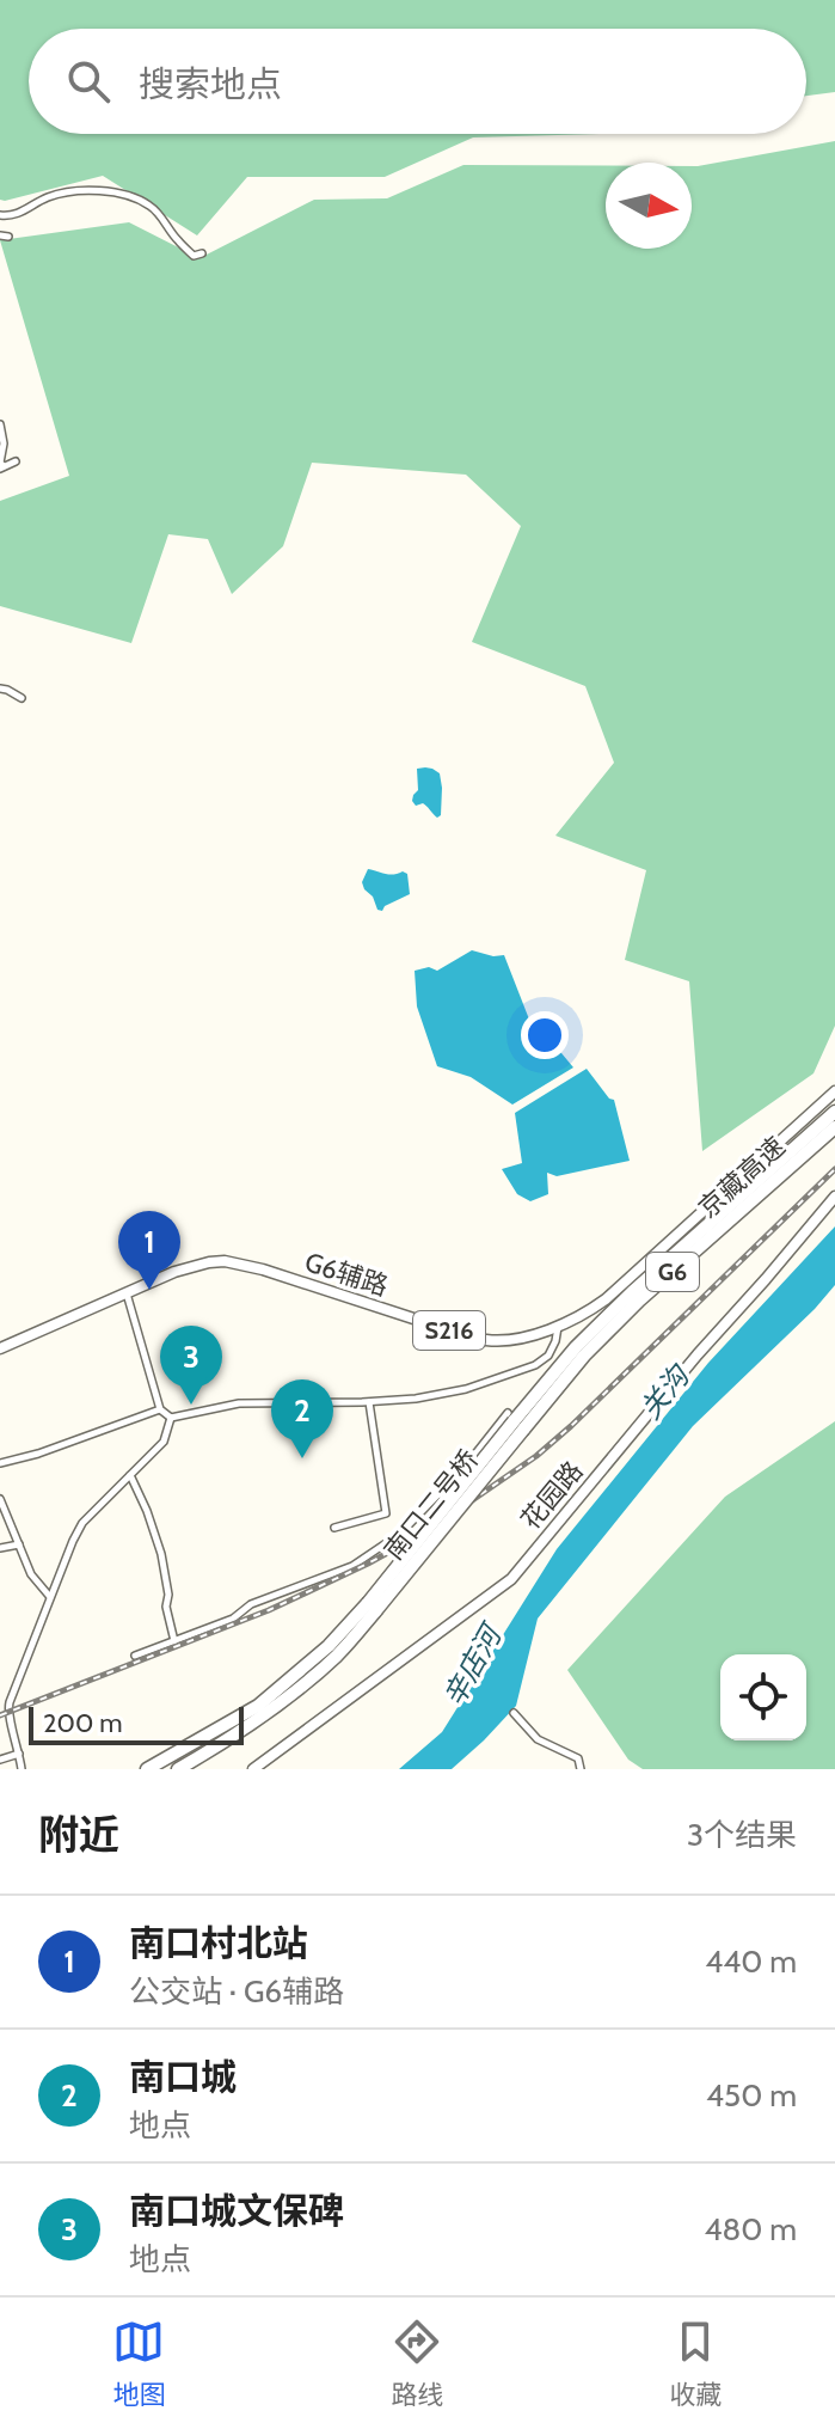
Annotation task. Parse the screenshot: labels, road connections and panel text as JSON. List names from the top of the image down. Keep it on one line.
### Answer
{"streets":{"highway":["京藏高速","G6","南口二号桥"],"main road":["G6辅路","S216","花园路"]},"crossings":[["京藏高速","南口二号桥"],["G6","南口二号桥"]],"water":["关沟","辛店河"],"scale_bar":"200 m","north":"right","page":{"search":"搜索地点","pins":["1","3","2"],"scale":"200 m","heading":["附近","3个结果"],"list":[{"mark":"1","name":"南口村北站","note":"公交站 · G6辅路","value":"440 m"},{"mark":"2","name":"南口城","note":"地点","value":"450 m"},{"mark":"3","name":"南口城文保碑","note":"地点","value":"480 m"}],"nav":["地图","路线","收藏"]}}
